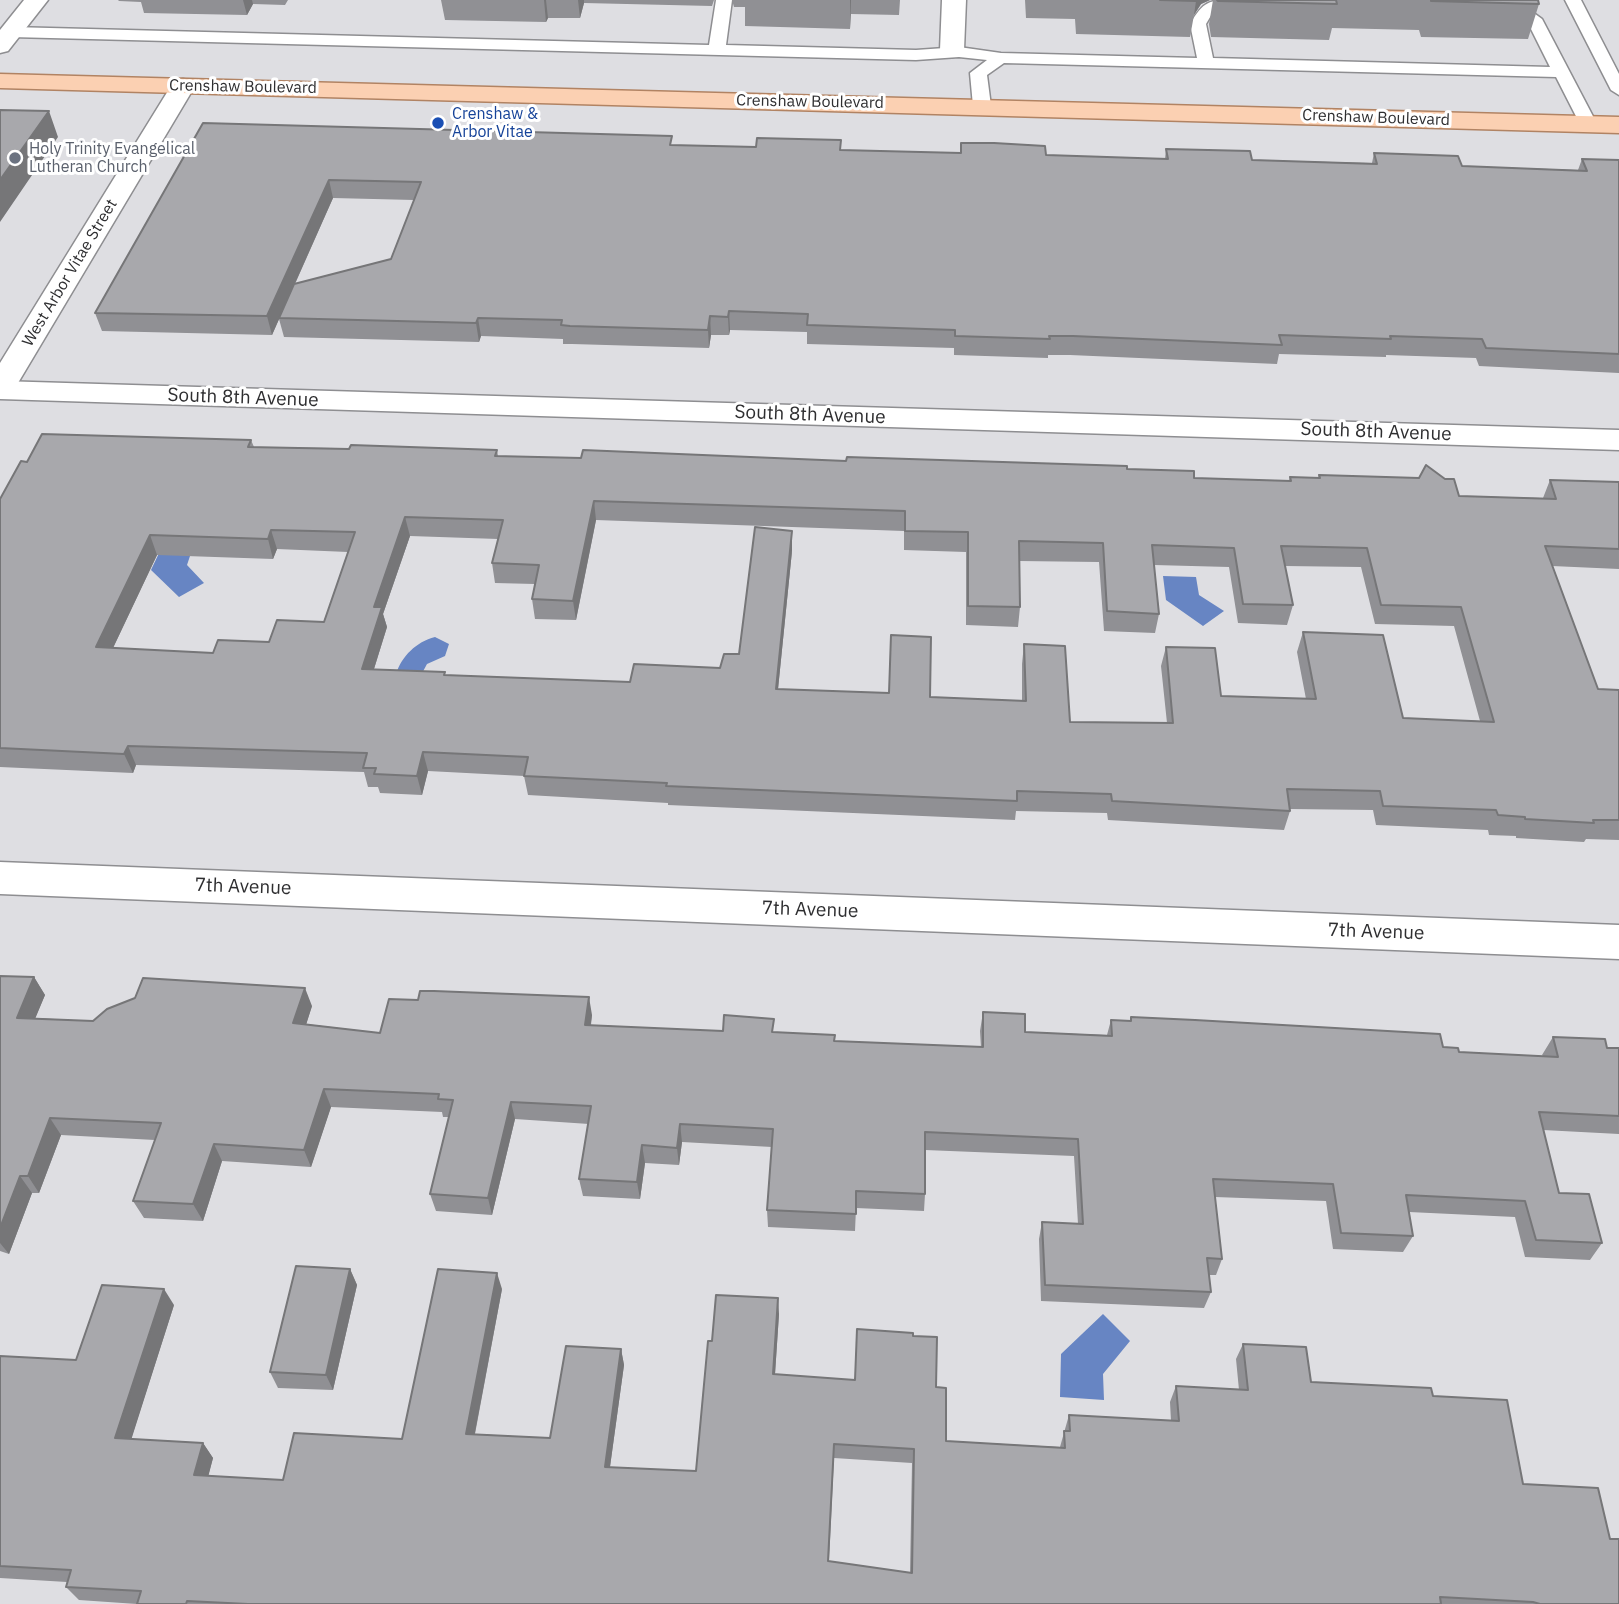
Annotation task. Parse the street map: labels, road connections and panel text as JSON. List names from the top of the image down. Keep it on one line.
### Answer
{"streets":{"main road":["Crenshaw Boulevard"],"street":["West Arbor Vitae Street","South 8th Avenue","7th Avenue"]},"crossings":[["Crenshaw Boulevard","West Arbor Vitae Street"],["West Arbor Vitae Street","South 8th Avenue"]],"places":["Crenshaw & Arbor Vitae","Holy Trinity Evangelical Lutheran Church"]}
